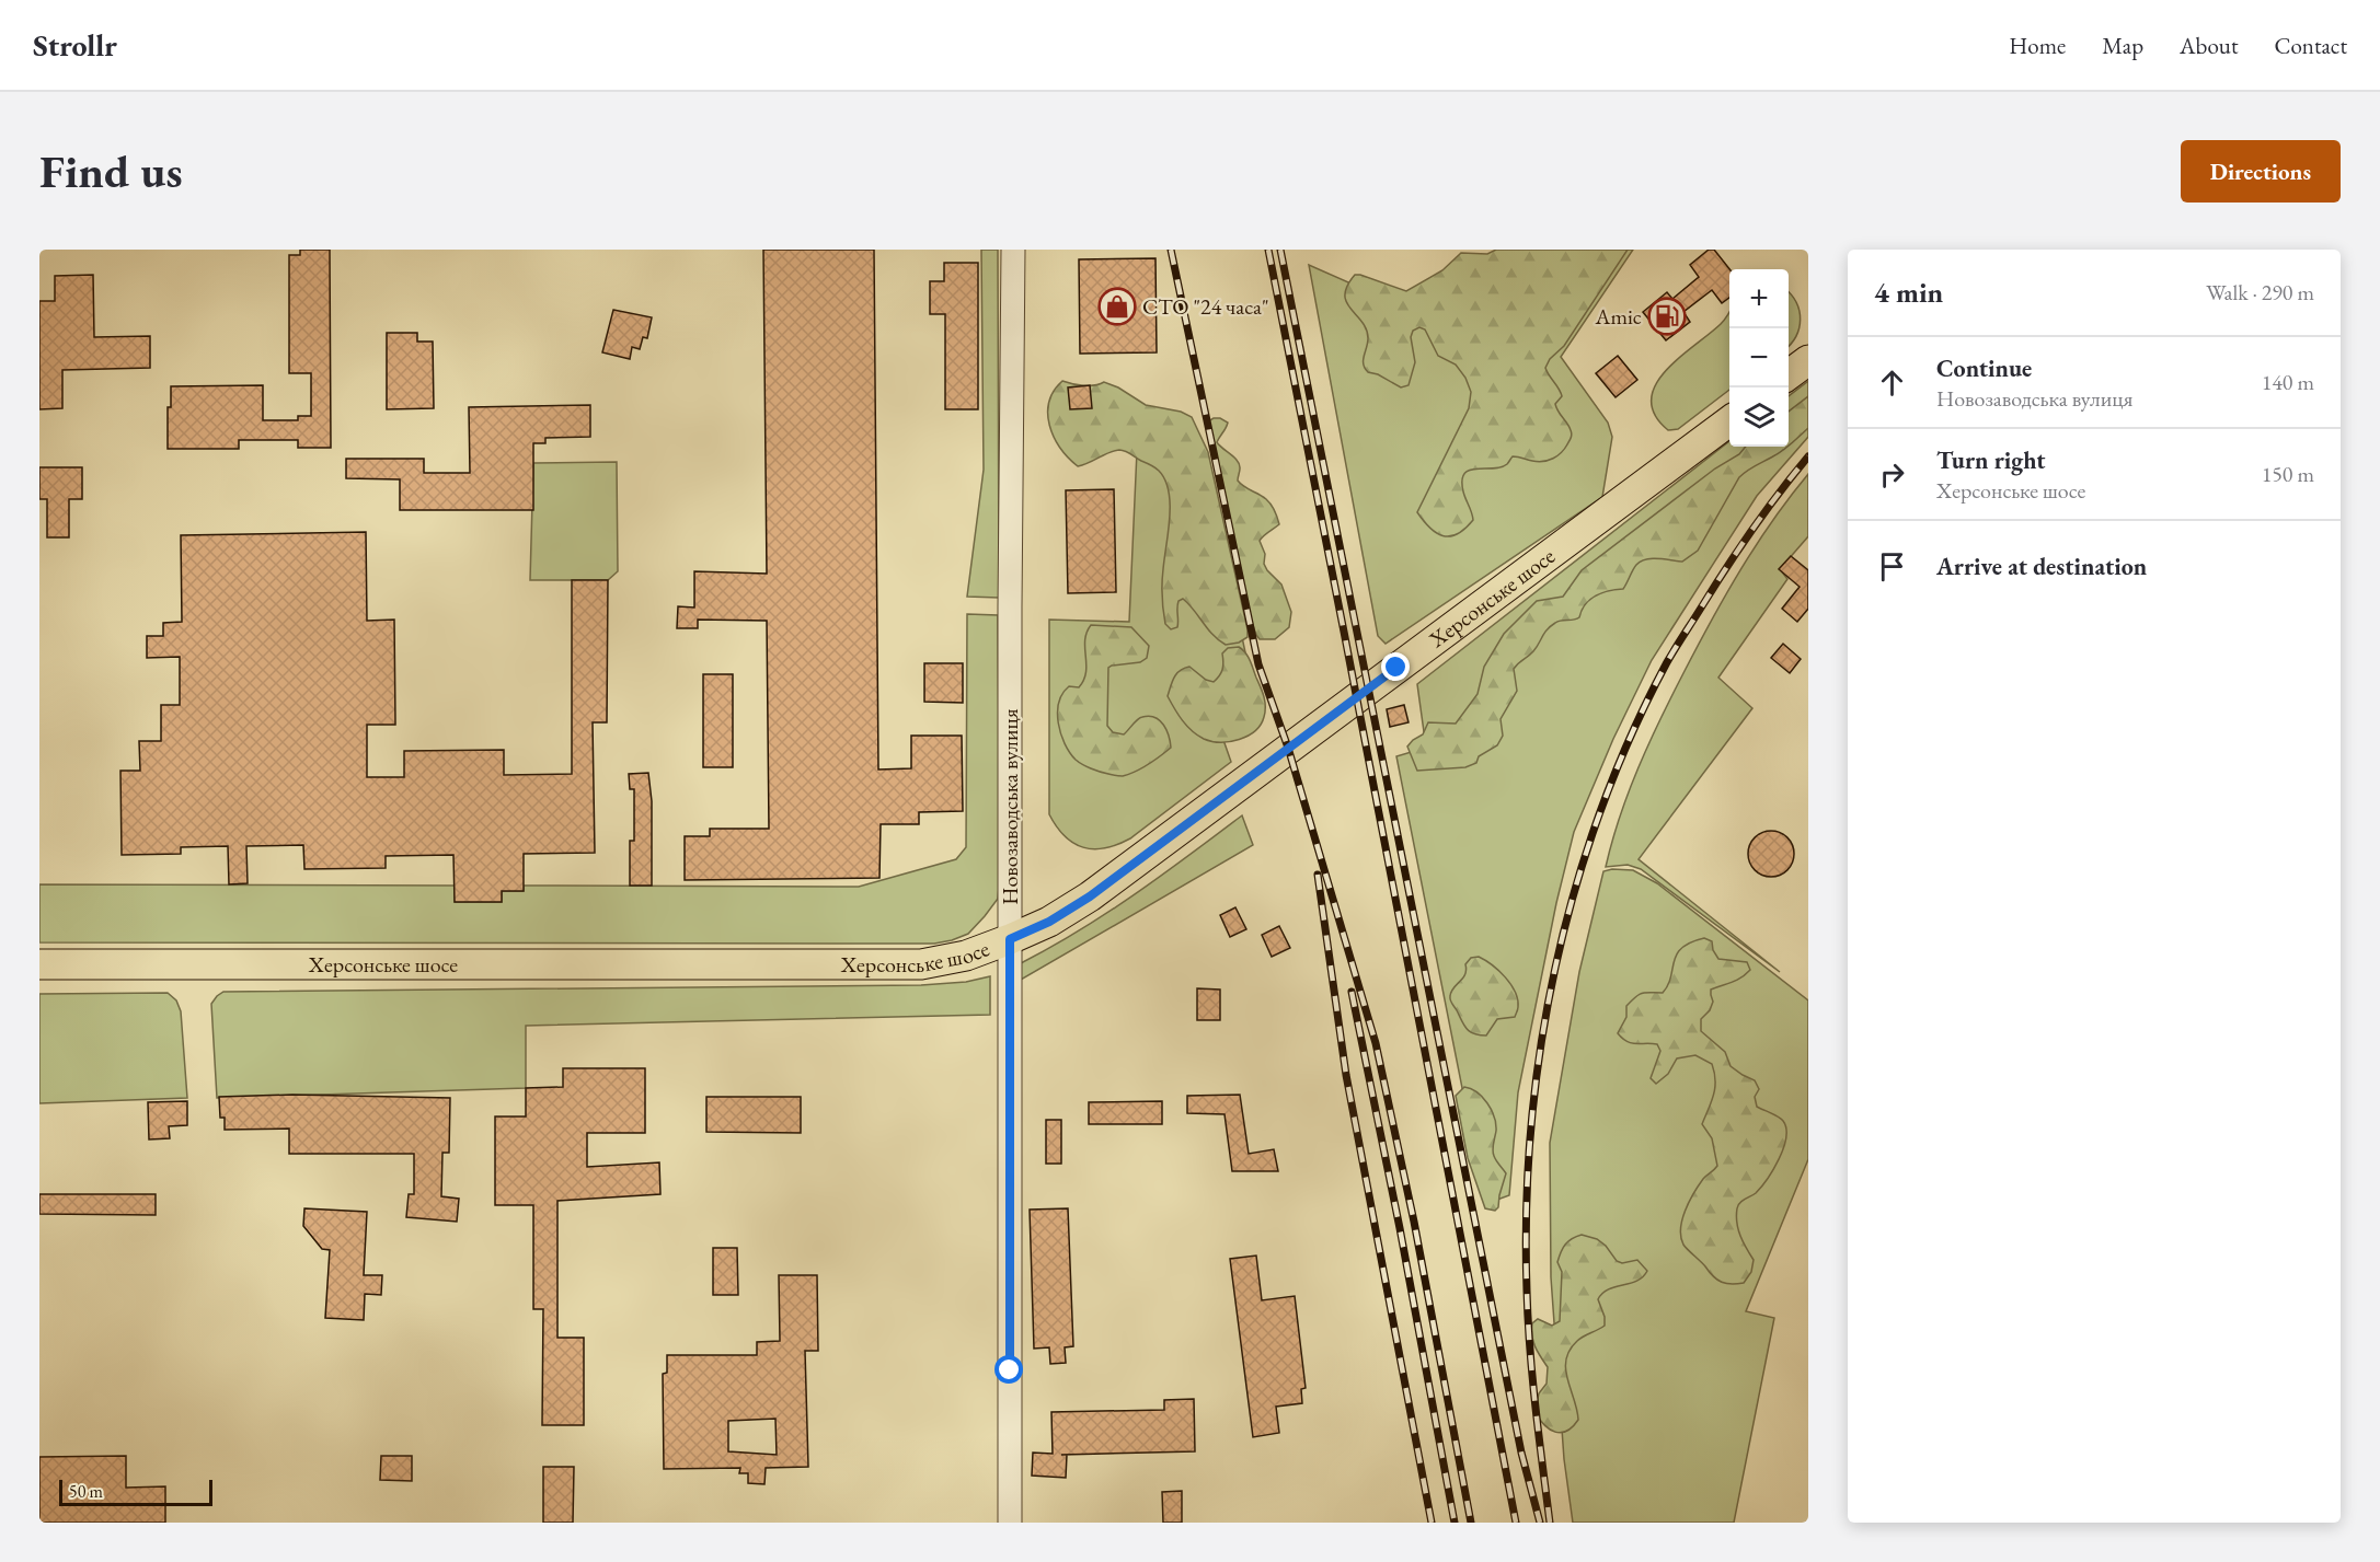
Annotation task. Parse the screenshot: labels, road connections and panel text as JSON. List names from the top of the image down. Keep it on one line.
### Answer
{"streets":{"main road":["Херсонське шосе"],"street":["Новозаводська вулиця"]},"crossings":[["Херсонське шосе","Новозаводська вулиця"]],"places":{"shop":["СТО \"24 часа\""],"fuel station":["Amic"]},"scale_bar":"50 m","page":{"header":"Strollr","nav":["Home","Map","About","Contact"],"buttons":"Directions","title":"Find us","heading":["4 min","Walk · 290 m"],"map_buttons":["+","−"],"list":[["Continue","Новозаводська вулиця","140 m"],["Turn right","Херсонське шосе","150 m"],"Arrive at destination"],"scale":"50 m"}}
